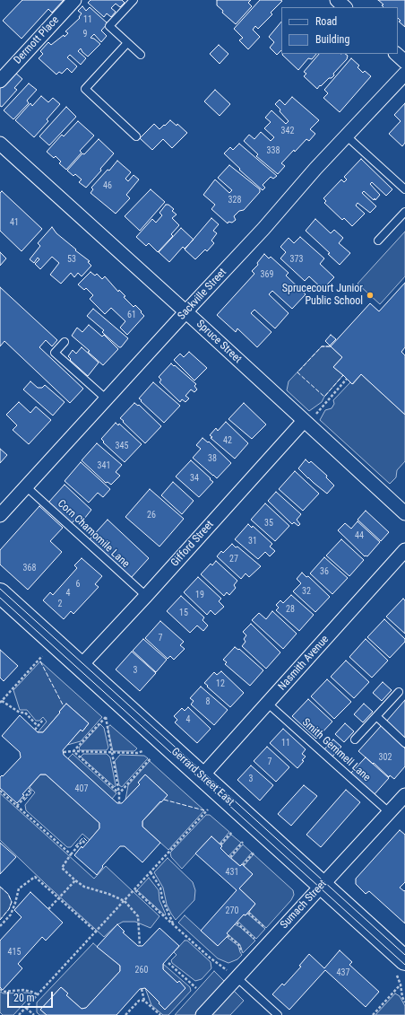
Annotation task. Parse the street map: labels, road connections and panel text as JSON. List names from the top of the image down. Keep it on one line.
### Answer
{"streets":{"main road":["Gerrard Street East"],"street":["Dermott Place","Sackville Street","Spruce Street","Gifford Street","Nasmith Avenue","Sumach Street"],"lane":["Corn Chamomile Lane","Smith Gemmell Lane"]},"crossings":[["Sackville Street","Spruce Street"],["Sackville Street","Corn Chamomile Lane"],["Spruce Street","Gifford Street"],["Corn Chamomile Lane","Gifford Street"],["Gifford Street","Gerrard Street East"],["Nasmith Avenue","Smith Gemmell Lane"],["Nasmith Avenue","Gerrard Street East"],["Smith Gemmell Lane","Sumach Street"],["Gerrard Street East","Sumach Street"]],"places":["Sprucecourt Junior Public School"],"house_numbers":["11","9","342","338","46","328","41","53","373","369","61","42","345","38","341","34","26","35","44","31","27","368","36","6","32","4","19","2","28","15","7","3","12","8","4","11","302","7","3","407","431","270","415","260","437"],"legend":["Road","Building"],"scale_bar":"20 m"}
